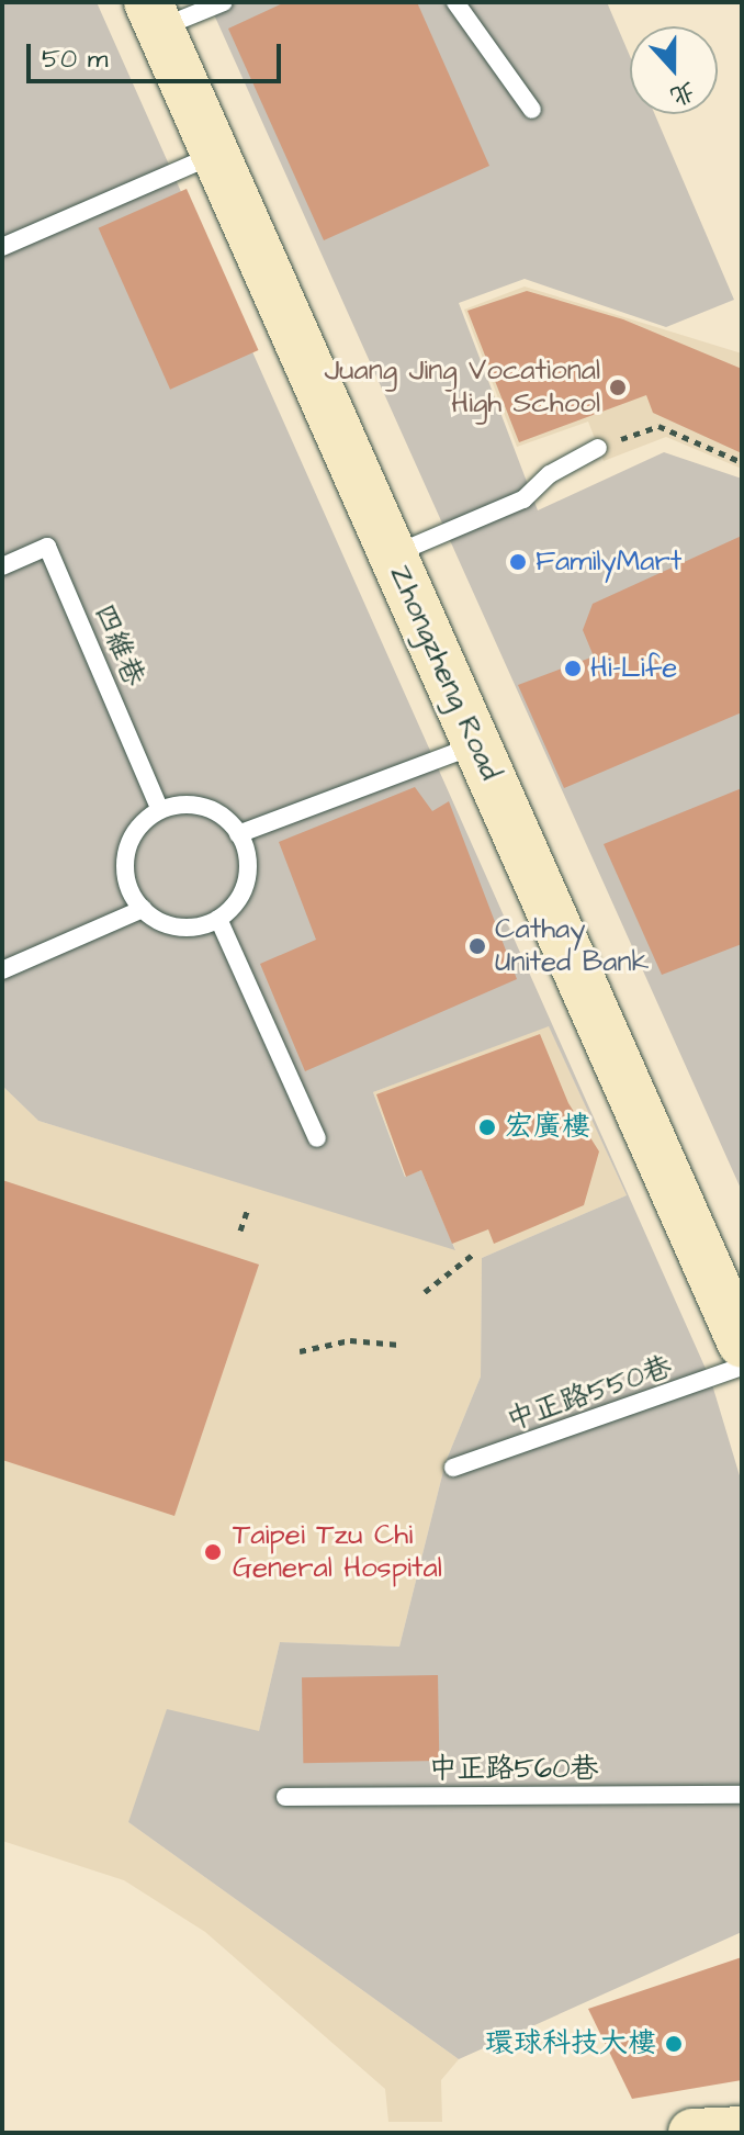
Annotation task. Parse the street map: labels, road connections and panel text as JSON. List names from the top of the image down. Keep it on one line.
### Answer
{"streets":{"street":["Zhongzheng Road"],"lane":["四維巷","中正路550巷","中正路560巷"]},"places":["Juang Jing Vocational High School","FamilyMart","Hi-Life","Cathay United Bank","宏廣樓","Taipei Tzu Chi General Hospital","環球科技大樓"],"scale_bar":"50 m","north":"bottom"}
